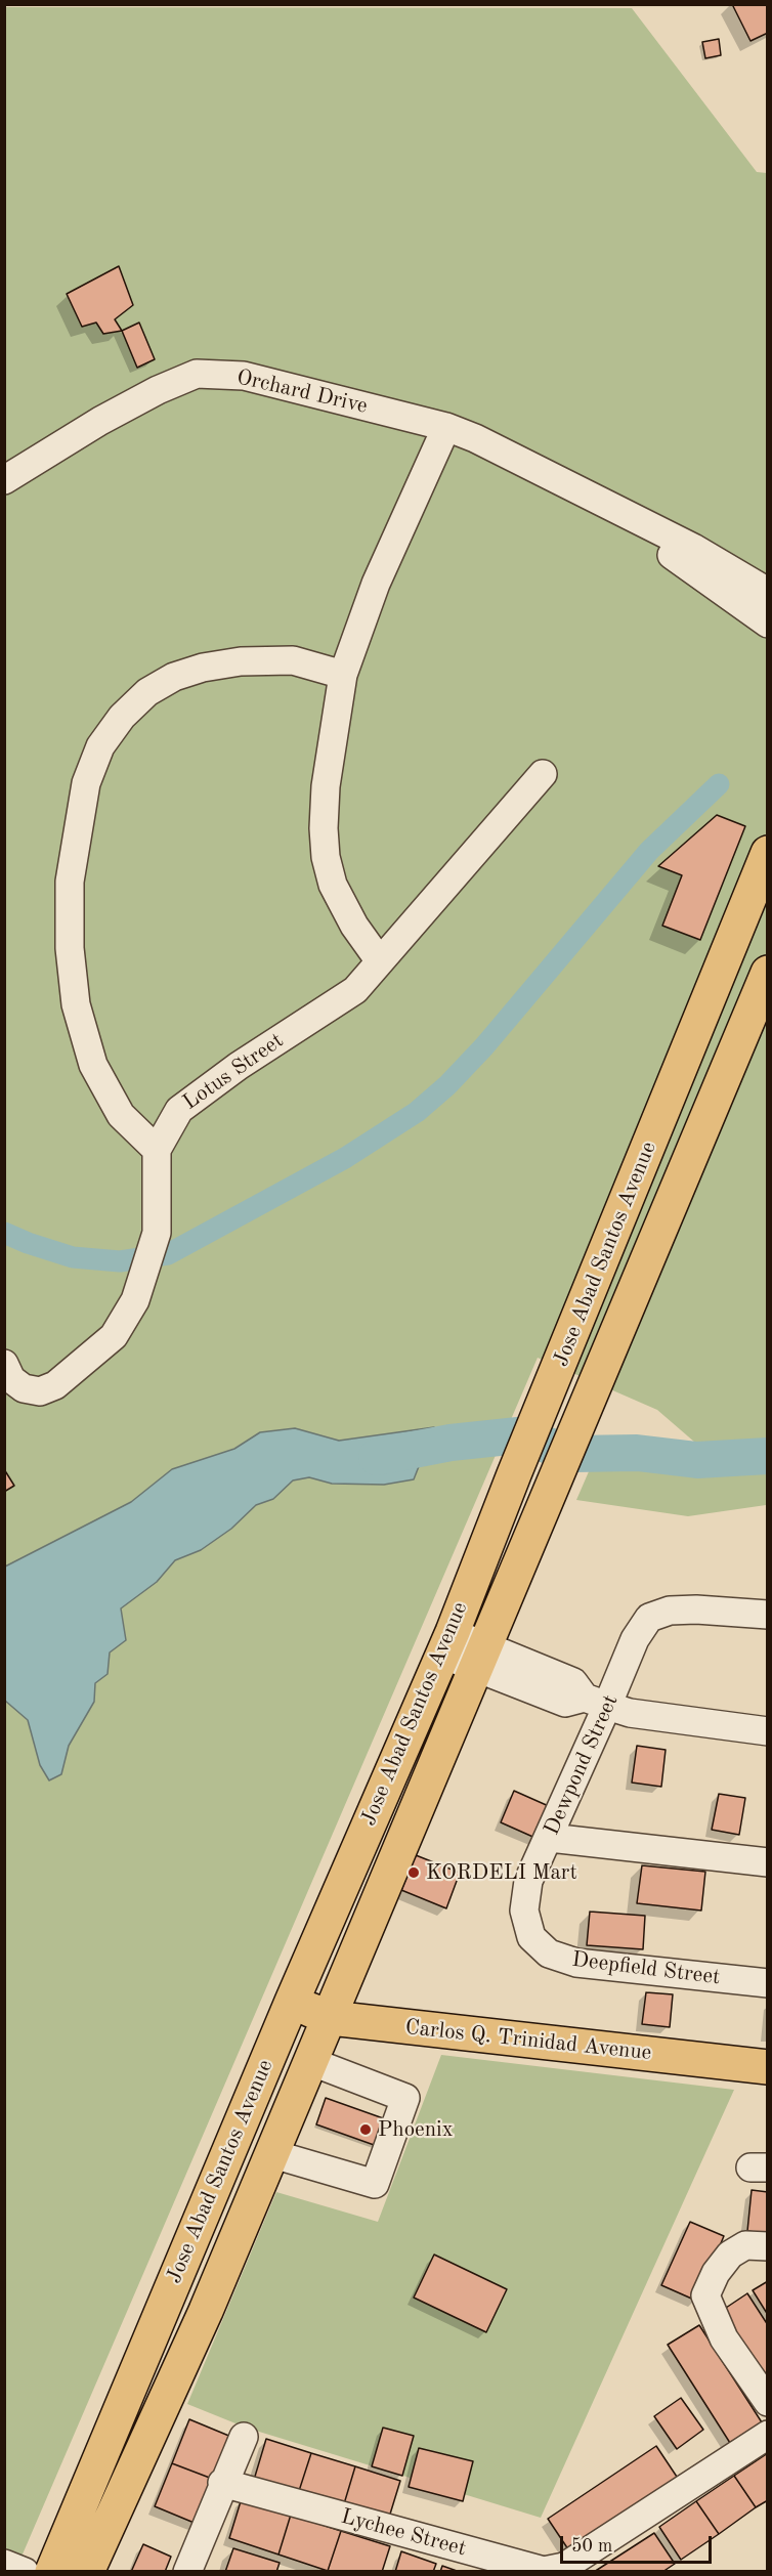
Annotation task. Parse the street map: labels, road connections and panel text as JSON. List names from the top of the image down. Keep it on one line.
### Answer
{"streets":{"main road":["Jose Abad Santos Avenue","Carlos Q. Trinidad Avenue"],"street":["Orchard Drive","Lotus Street","Dewpond Street","Deepfield Street","Lychee Street"]},"crossings":[["Jose Abad Santos Avenue","Carlos Q. Trinidad Avenue"],["Dewpond Street","Deepfield Street"]],"places":["KORDELI Mart","Phoenix"],"scale_bar":"50 m"}
